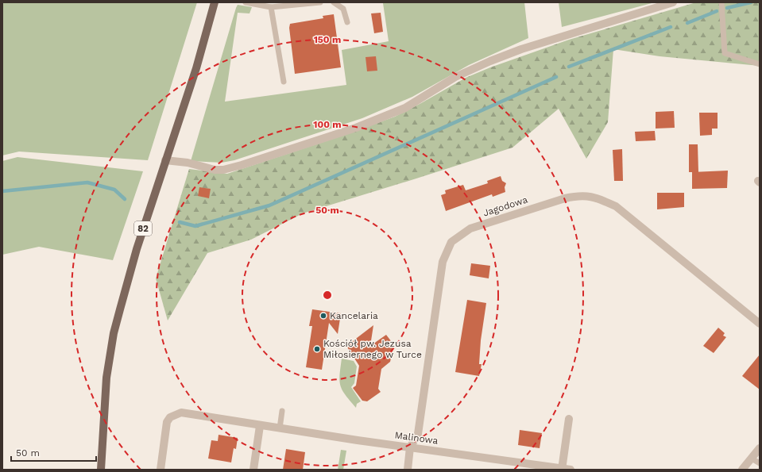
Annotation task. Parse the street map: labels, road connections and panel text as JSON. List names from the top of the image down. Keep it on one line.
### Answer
{"streets":{"main road":["82"],"street":["Jagodowa","Malinowa"]},"crossings":[["Jagodowa","Malinowa"]],"places":["Kancelaria","Kościół pw. Jezusa Miłosiernego w Turce"],"scale_bar":"50 m","rings":["150 m","100 m","50 m"]}
